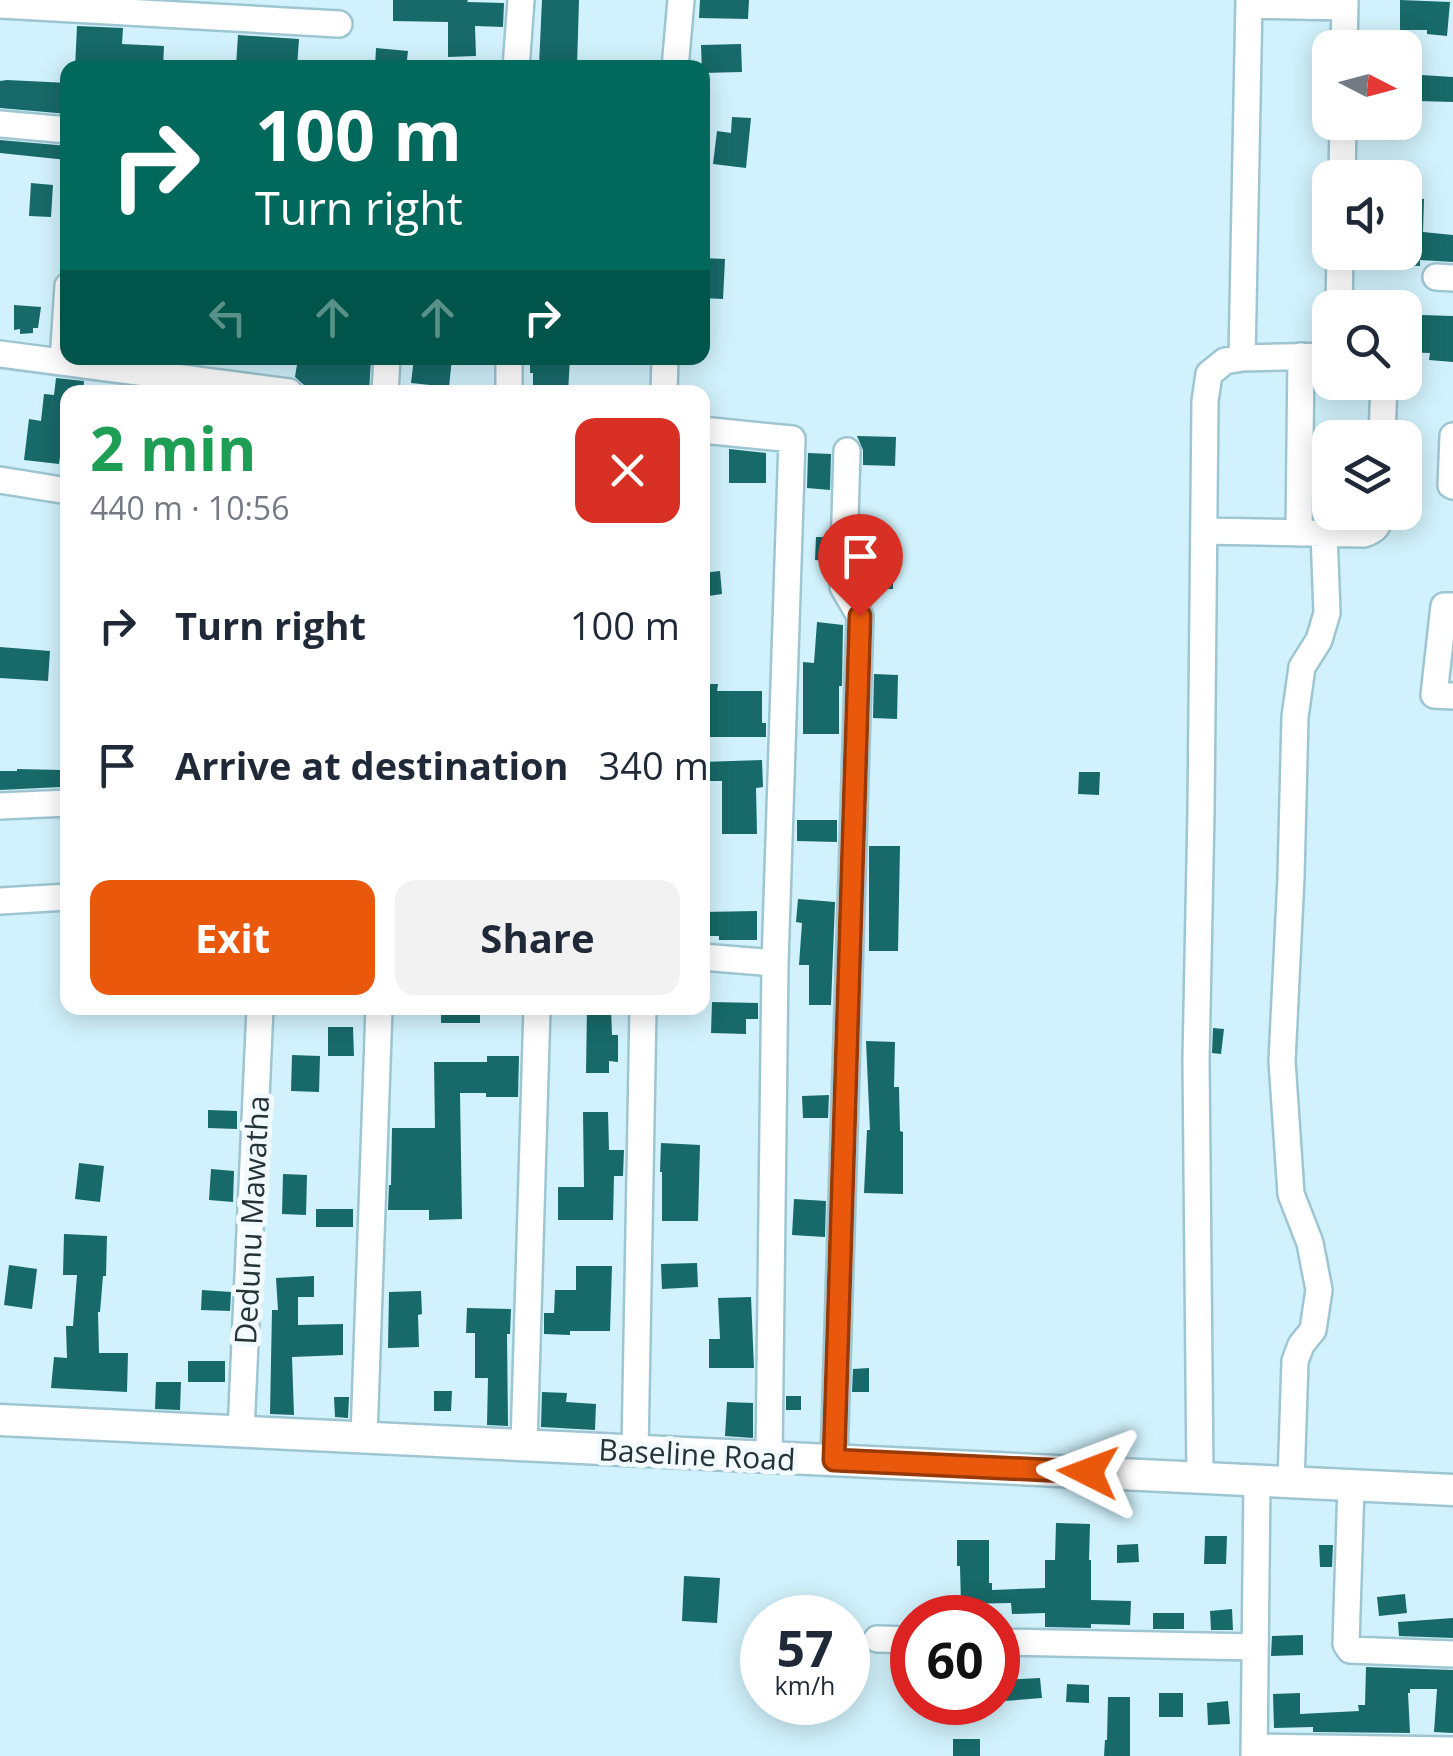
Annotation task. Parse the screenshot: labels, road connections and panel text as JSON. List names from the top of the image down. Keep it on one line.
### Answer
{"streets":{"main road":["Baseline Road"],"street":["Dedunu Mawatha"]},"crossings":[["Dedunu Mawatha","Baseline Road"]],"north":"right","page":{"turn":["100 m","Turn right"],"heading":["2 min","440 m · 10:56"],"list":[{"name":"Turn right","value":"100 m"},{"name":"Arrive at destination","value":"340 m"}],"buttons":["Exit","Share"],"speed":"57 km/h","limit":"60"}}
